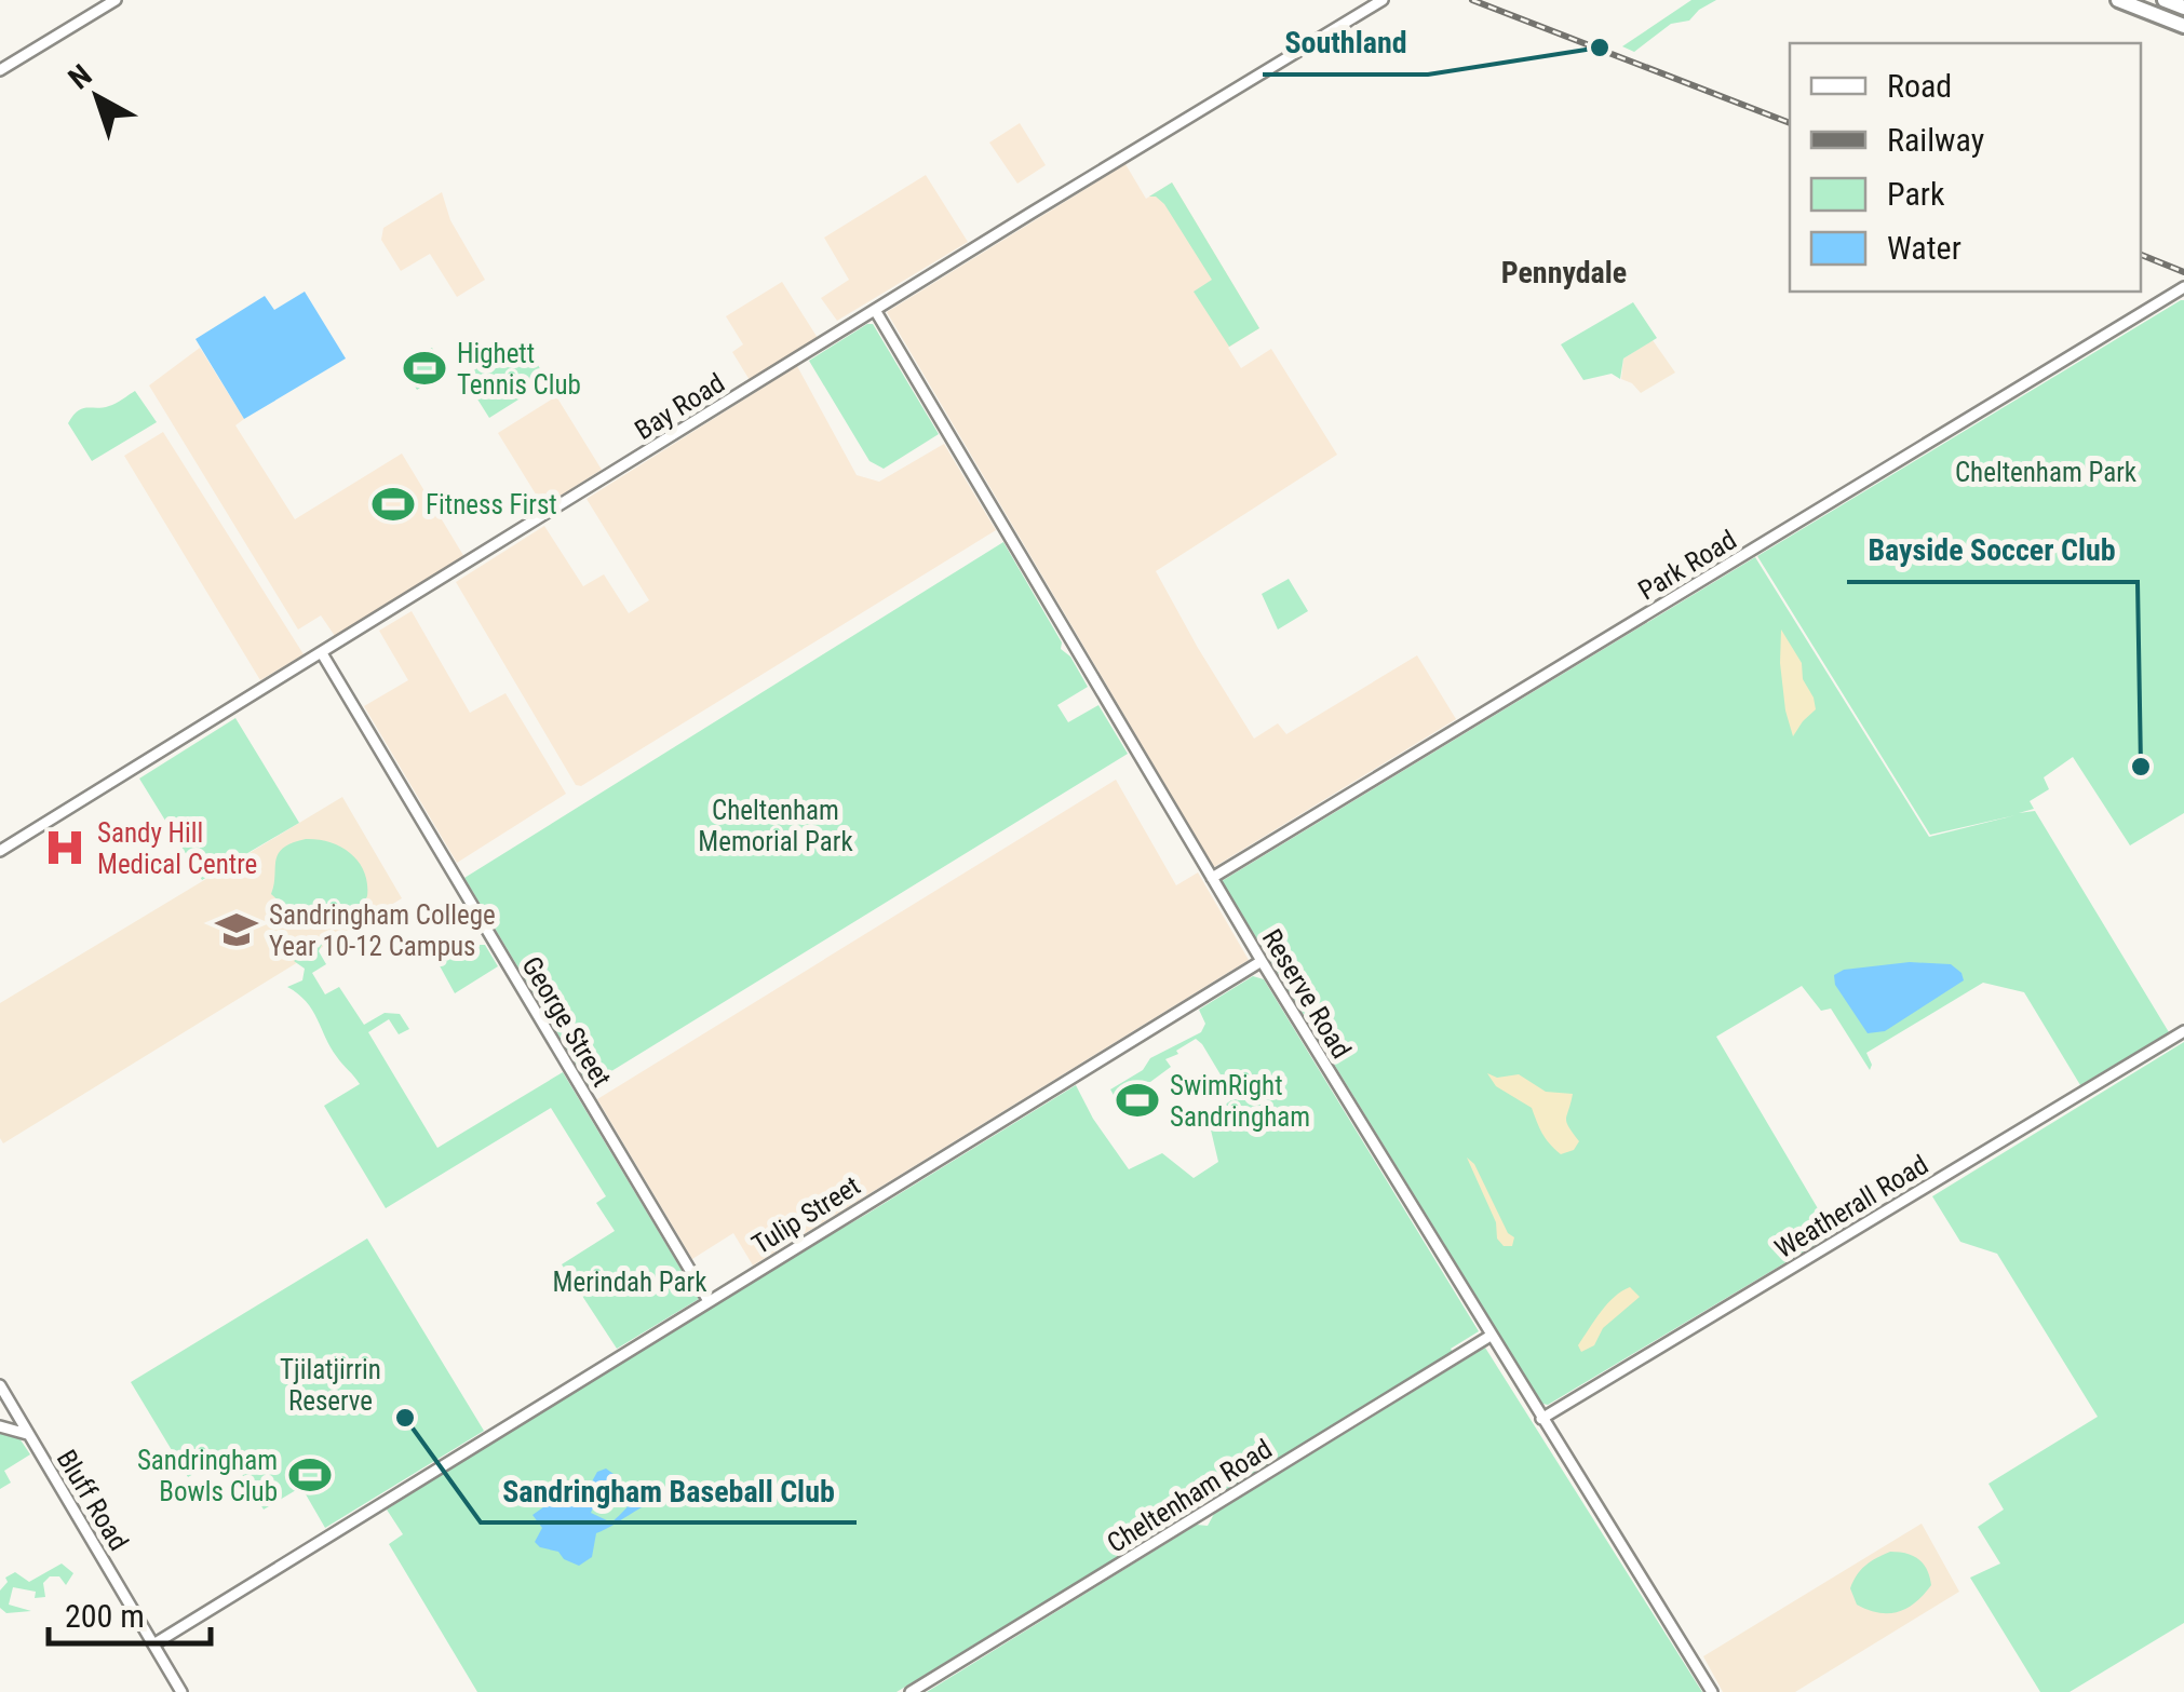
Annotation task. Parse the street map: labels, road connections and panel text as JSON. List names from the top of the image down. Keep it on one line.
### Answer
{"streets":{"street":["Bay Road","Park Road","Reserve Road","George Street","Weatherall Road","Tulip Street","Cheltenham Road","Bluff Road"]},"crossings":[["Bay Road","Reserve Road"],["Bay Road","George Street"],["Park Road","Reserve Road"],["Reserve Road","Weatherall Road"],["Reserve Road","Tulip Street"],["Reserve Road","Cheltenham Road"],["George Street","Tulip Street"],["Tulip Street","Bluff Road"]],"districts":["Pennydale"],"parks":["Cheltenham Park","Cheltenham Memorial Park","Merindah Park","Tjilatjirrin Reserve"],"places":{"other":["Southland","Bayside Soccer Club","Sandringham Baseball Club"],"sports":["Highett Tennis Club","Fitness First","SwimRight Sandringham","Sandringham Bowls Club"],"hospital":["Sandy Hill Medical Centre"],"school or university":["Sandringham College Year 10-12 Campus"]},"legend":["Road","Railway","Park","Water"],"scale_bar":"200 m","north":"top left"}
